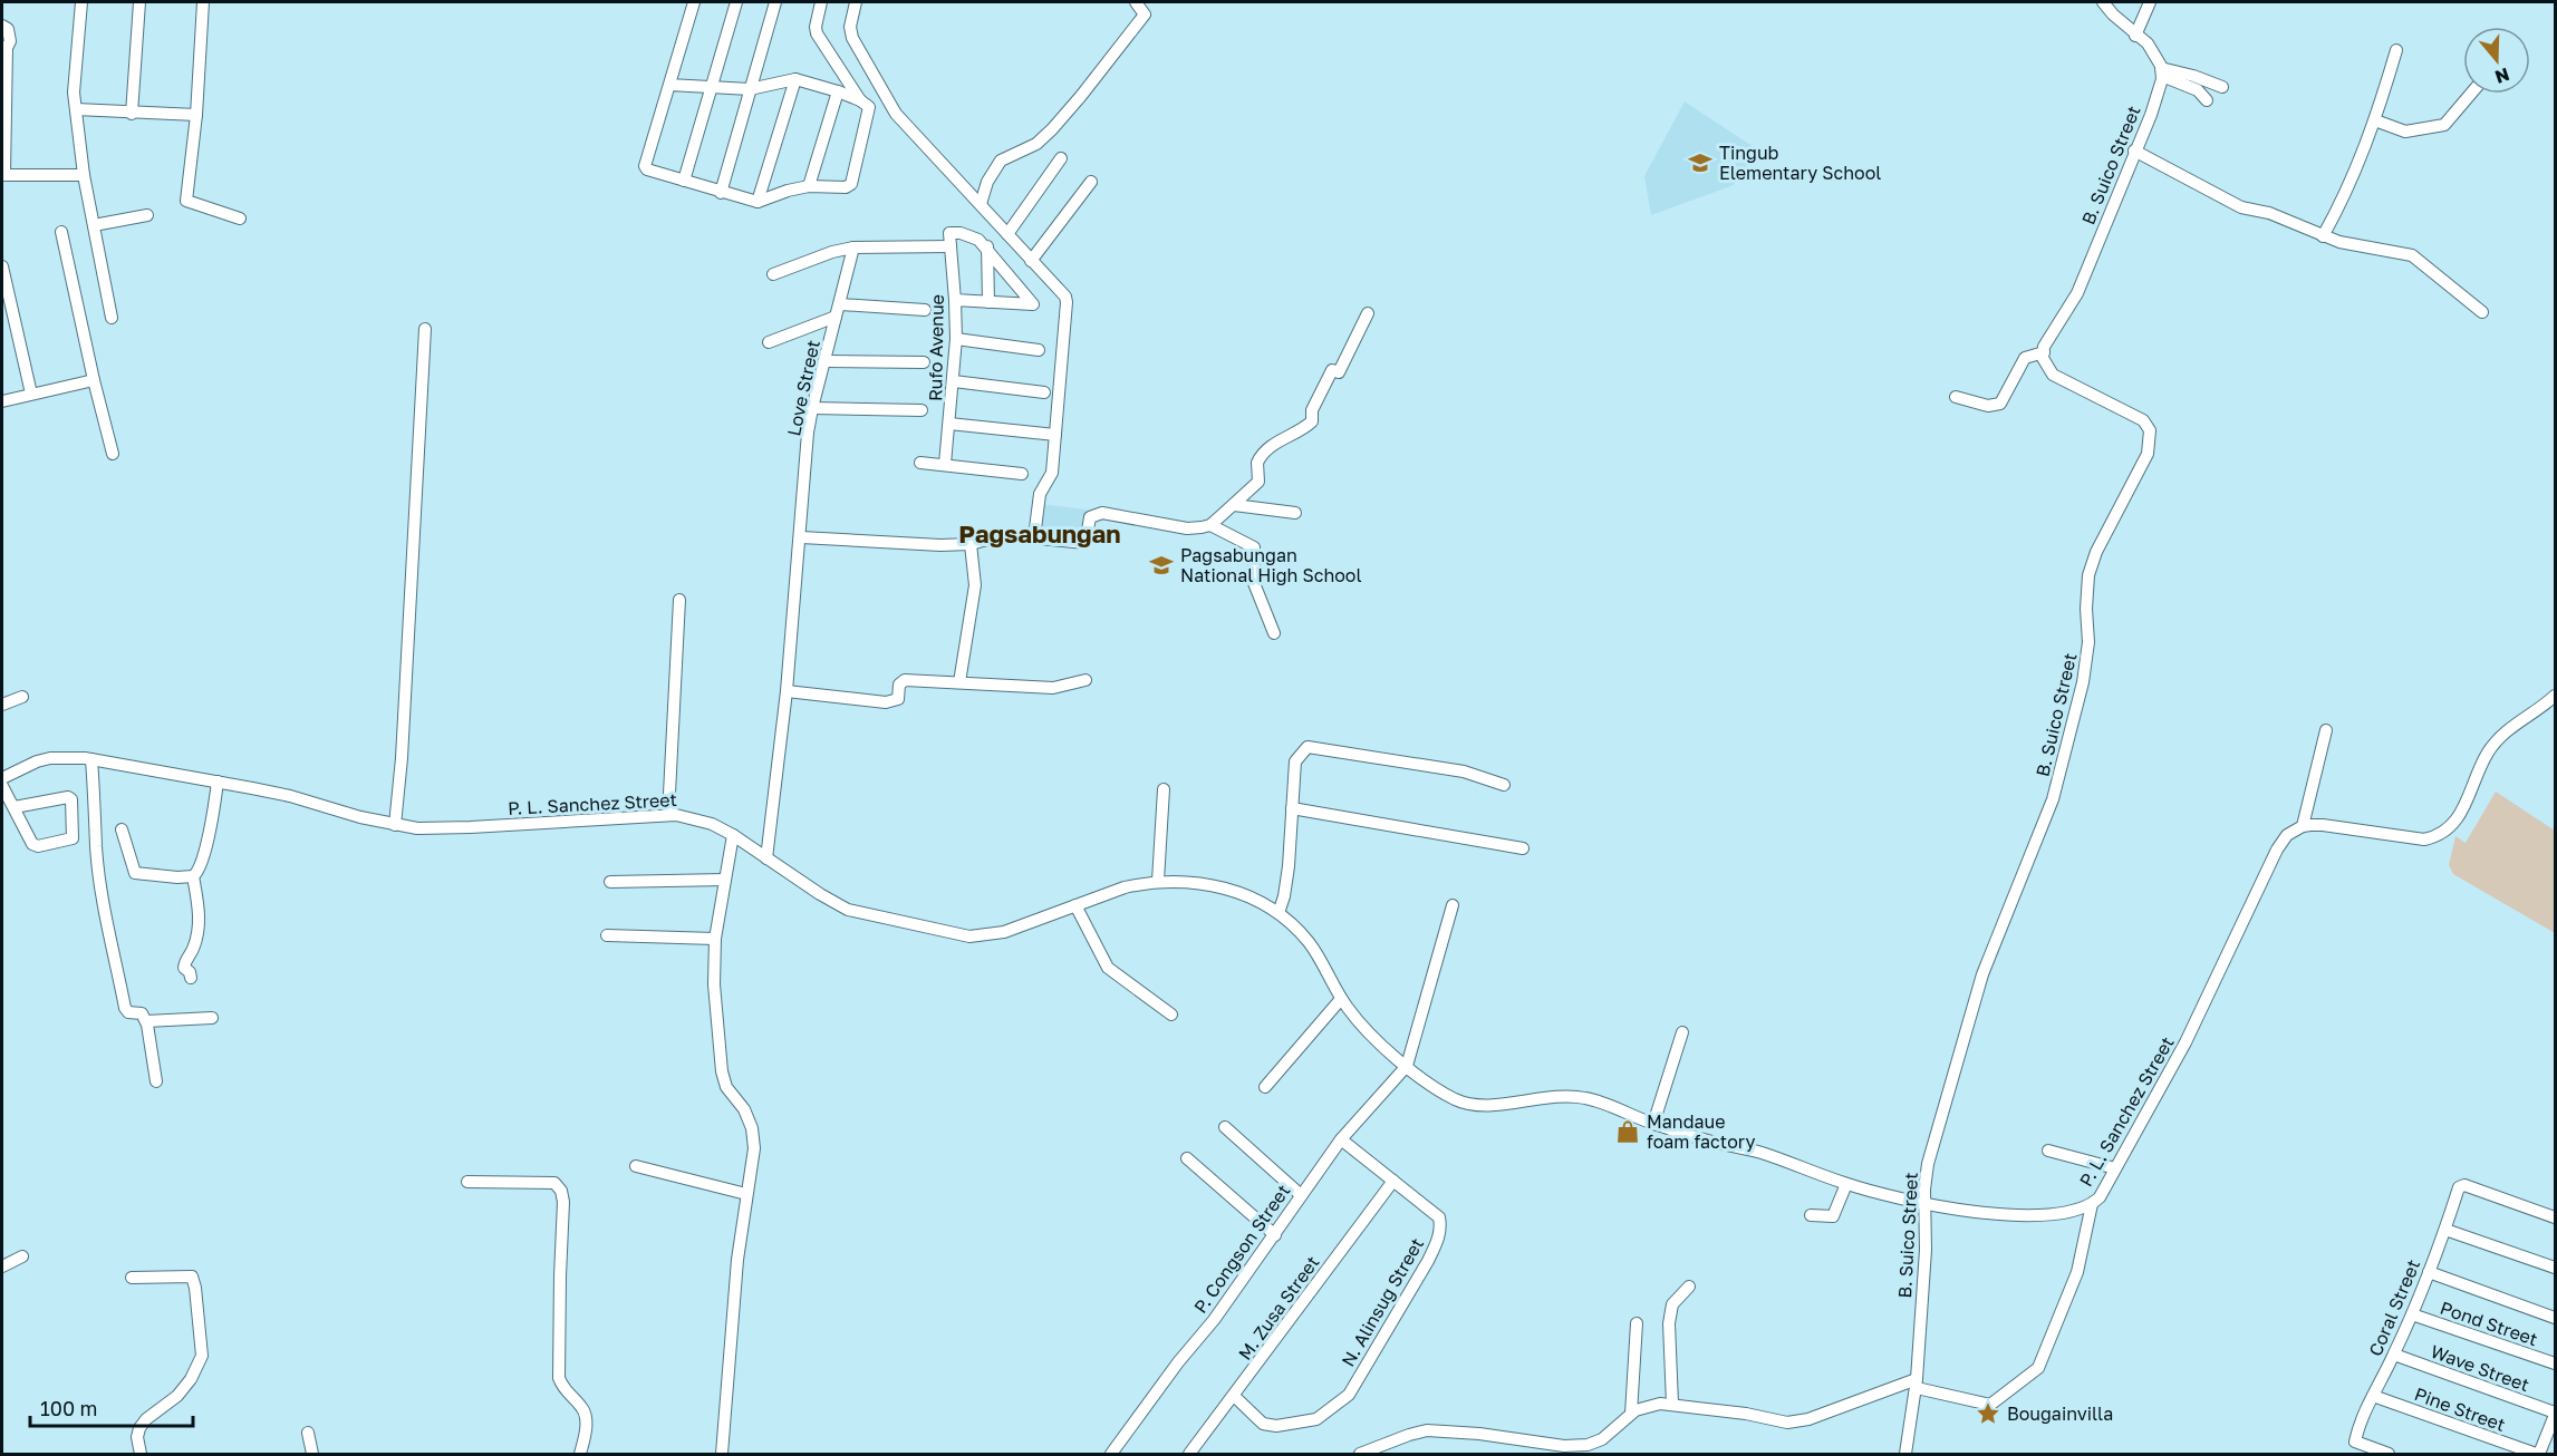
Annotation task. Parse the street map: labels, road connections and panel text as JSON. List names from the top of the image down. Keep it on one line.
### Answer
{"streets":{"street":["B. Suico Street","Rufo Avenue","Love Street","P. L. Sanchez Street","P. Congson Street","N. Alinsug Street","M. Zusa Street","Coral Street","Pond Street","Wave Street","Pine Street"]},"crossings":[["B. Suico Street","P. L. Sanchez Street"],["Love Street","P. L. Sanchez Street"],["P. L. Sanchez Street","P. Congson Street"],["P. Congson Street","N. Alinsug Street"],["N. Alinsug Street","M. Zusa Street"],["Coral Street","Pond Street"],["Coral Street","Wave Street"],["Coral Street","Pine Street"]],"districts":["Pagsabungan"],"places":{"school or university":["Tingub Elementary School","Pagsabungan National High School"],"shop":["Mandaue foam factory"],"place":["Bougainvilla"]},"scale_bar":"100 m","north":"bottom"}
